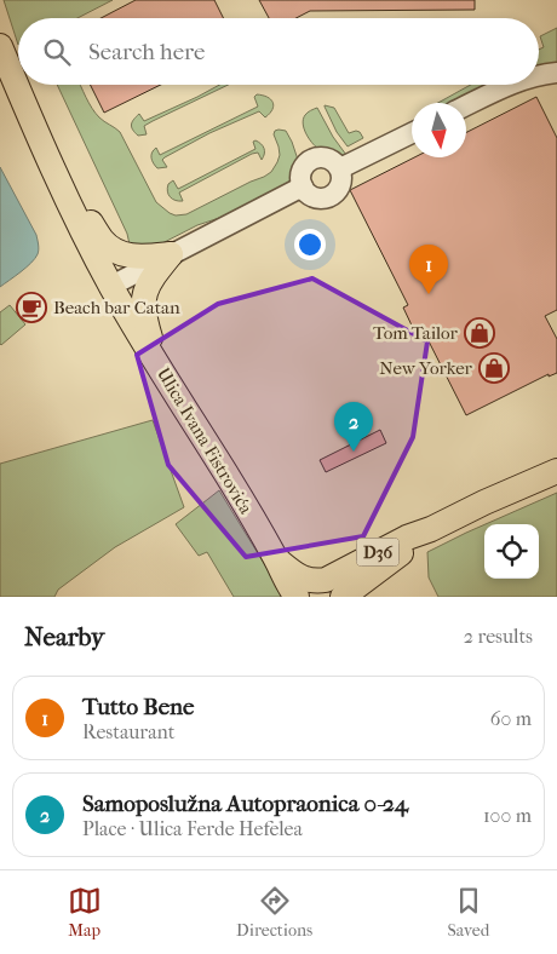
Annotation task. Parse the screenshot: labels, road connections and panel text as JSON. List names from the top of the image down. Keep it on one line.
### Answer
{"streets":{"main road":["Ulica Ivana Fistrovića","D36"]},"crossings":[["Ulica Ivana Fistrovića","D36"]],"places":{"cafe":["Beach bar Catan"],"shop":["Tom Tailor","New Yorker"]},"north":"bottom","page":{"search":"Search here","pins":["1","2"],"heading":["Nearby","2 results"],"list":[{"mark":"1","name":"Tutto Bene","note":"Restaurant","value":"60 m"},{"mark":"2","name":"Samoposlužna Autopraonica 0-24","note":"Place · Ulica Ferde Hefelea","value":"100 m"}],"nav":["Map","Directions","Saved"]}}
